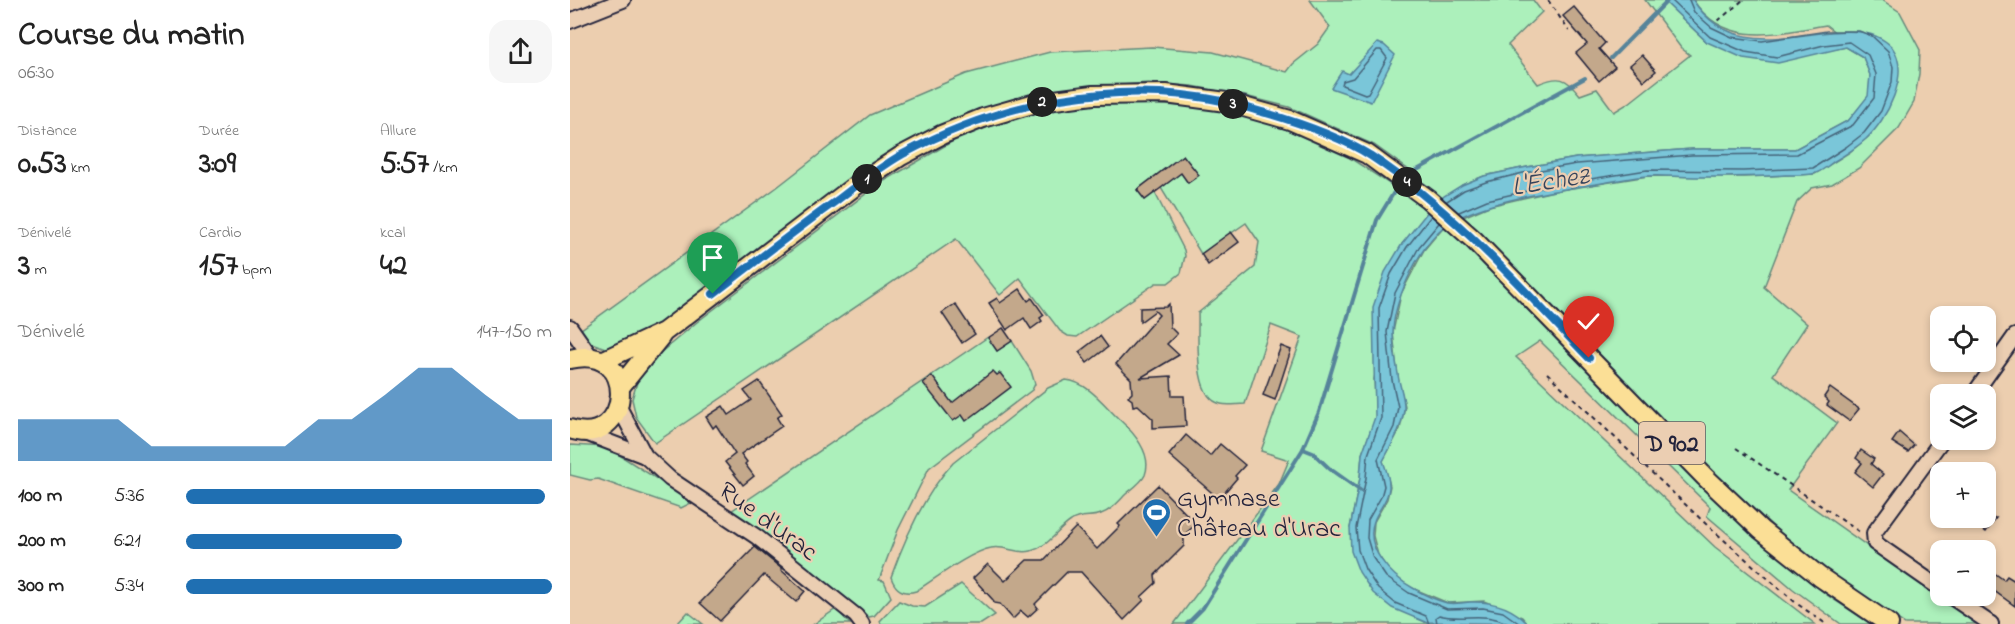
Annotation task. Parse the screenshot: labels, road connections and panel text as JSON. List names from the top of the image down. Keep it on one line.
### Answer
{"streets":{"main road":["D 902"],"street":["Rue d'Urac"]},"water":["L'Échez"],"places":{"sports":["Gymnase Château d'Urac"]},"page":{"heading":["Course du matin","06:30"],"pins":["2","3","1","4"],"stats":[["Distance","0.53 km"],["Durée","3:09"],["Allure","5:57 /km"],["Dénivelé","3 m"],["Cardio","157 bpm"],["kcal","42"]],"chart":["Dénivelé","147–150 m"],"map_buttons":["+","−"],"list":[{"name":"100 m","note":"5:36"},{"name":"200 m","note":"6:21"},{"name":"300 m","note":"5:34"}]}}
